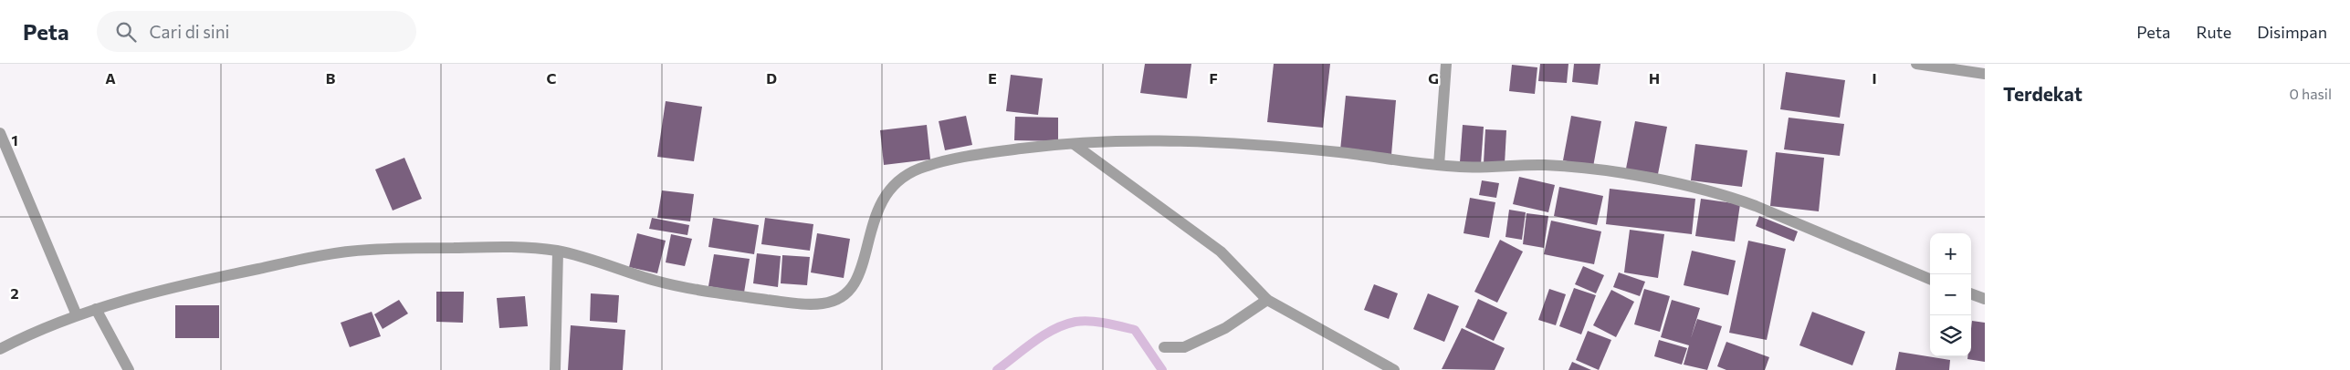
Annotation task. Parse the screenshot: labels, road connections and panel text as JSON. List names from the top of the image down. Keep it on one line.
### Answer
{"page":{"header":"Peta","search":"Cari di sini","nav":["Peta","Rute","Disimpan"],"heading":["Terdekat","0 hasil"],"map_buttons":["+","−"]},"grid":{"columns":["A","B","C","D","E","F","G","H","I"],"rows":["1","2"]}}
